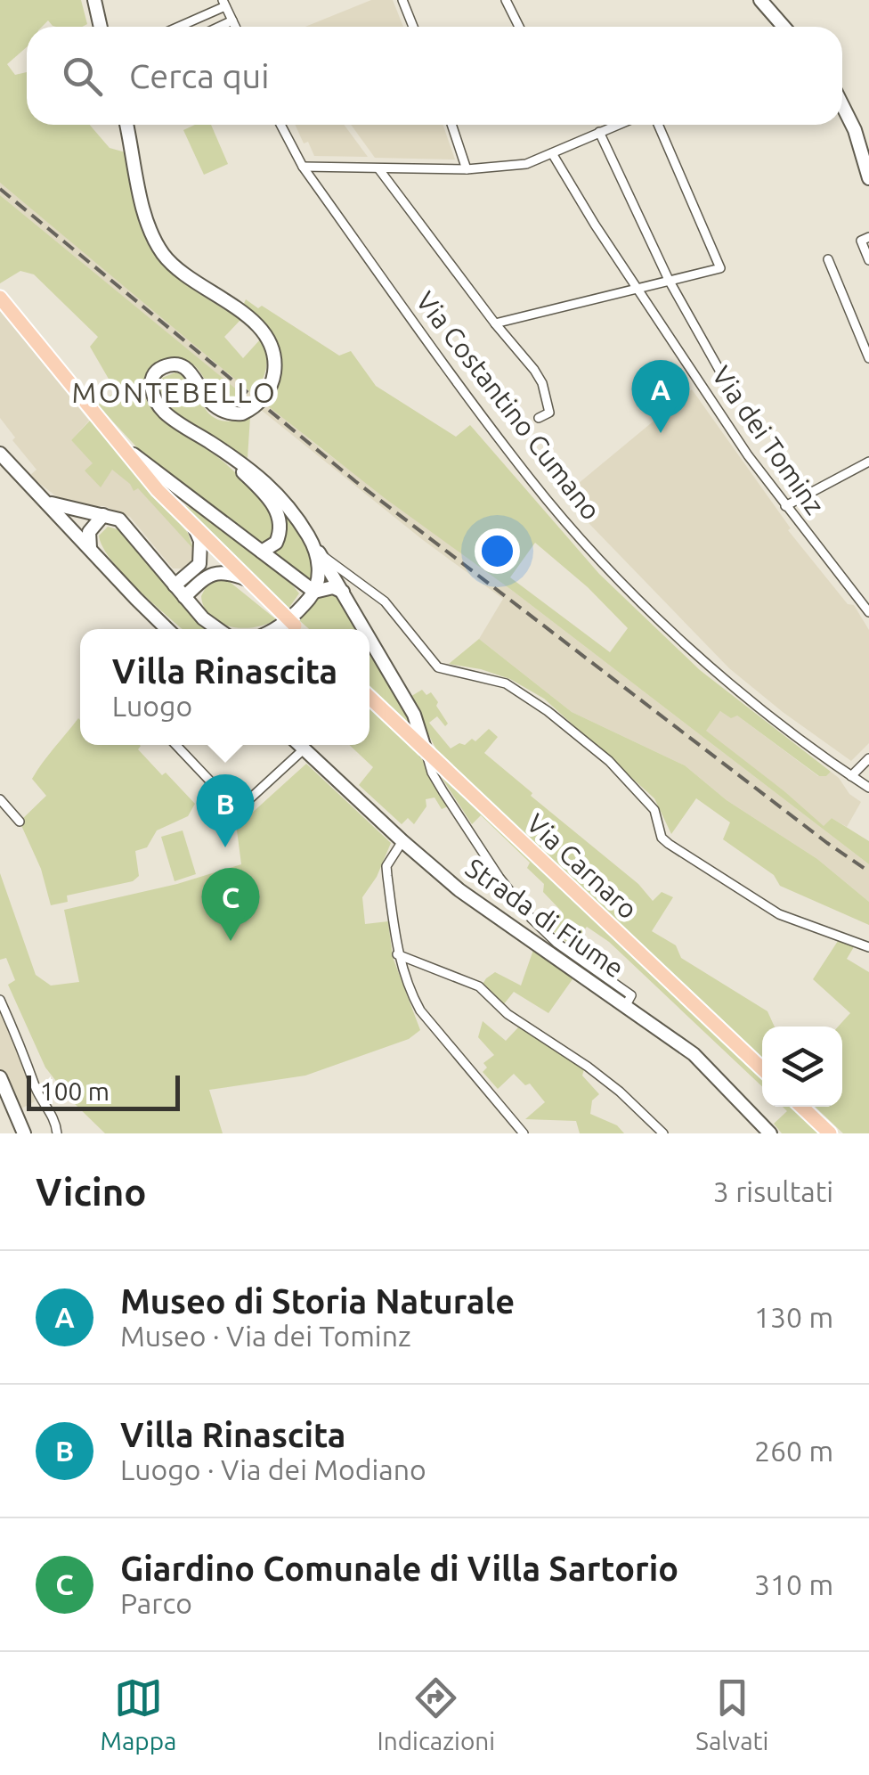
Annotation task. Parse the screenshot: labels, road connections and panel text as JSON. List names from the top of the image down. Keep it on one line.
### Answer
{"streets":{"main road":["Via Carnaro"],"street":["Via Costantino Cumano","Via dei Tominz","Strada di Fiume"]},"districts":["MONTEBELLO"],"scale_bar":"100 m","page":{"search":"Cerca qui","pins":["A","B","C"],"popup":["Villa Rinascita","Luogo"],"scale":"100 m","heading":["Vicino","3 risultati"],"list":[{"mark":"A","name":"Museo di Storia Naturale","note":"Museo · Via dei Tominz","value":"130 m"},{"mark":"B","name":"Villa Rinascita","note":"Luogo · Via dei Modiano","value":"260 m"},{"mark":"C","name":"Giardino Comunale di Villa Sartorio","note":"Parco","value":"310 m"}],"nav":["Mappa","Indicazioni","Salvati"]}}
